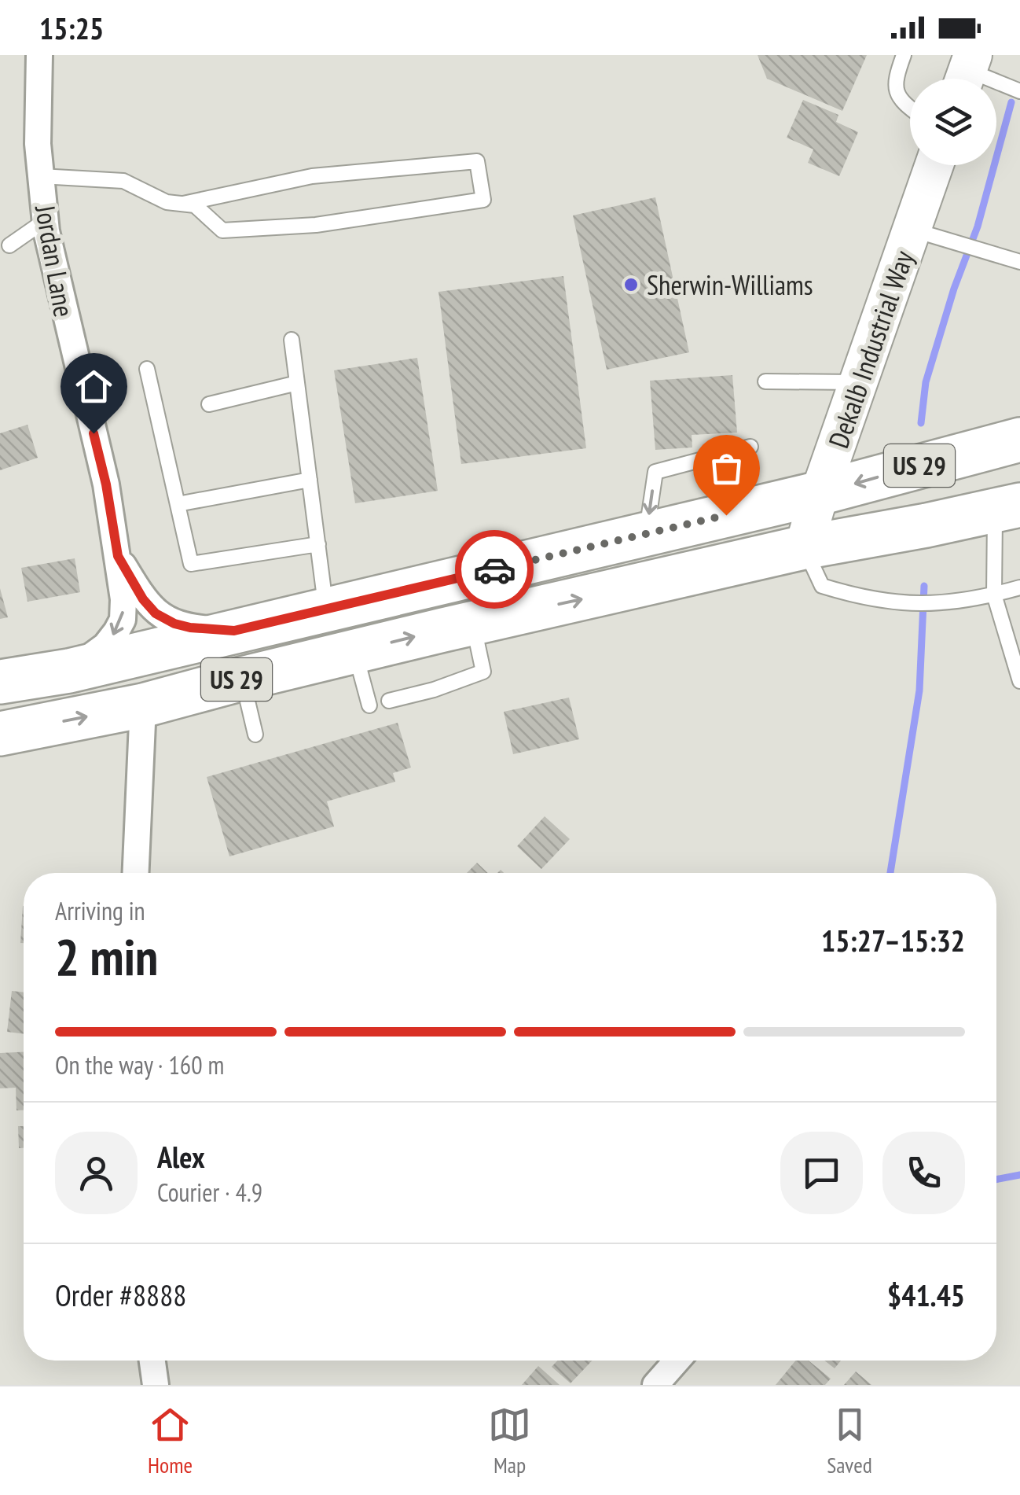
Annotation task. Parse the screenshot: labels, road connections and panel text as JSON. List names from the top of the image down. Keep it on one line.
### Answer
{"streets":{"highway":["US 29"],"main road":["Dekalb Industrial Way"],"street":["Jordan Lane"]},"crossings":[["Jordan Lane","US 29"],["Dekalb Industrial Way","US 29"]],"places":["Sherwin-Williams"],"page":{"status":"15:25","heading":["2 min","Arriving in","15:27–15:32"],"panel":["Alex","Courier · 4.9","Order #8888","$41.45"],"bar":"On the way · 160 m","tabs":["Home","Map","Saved"]}}
